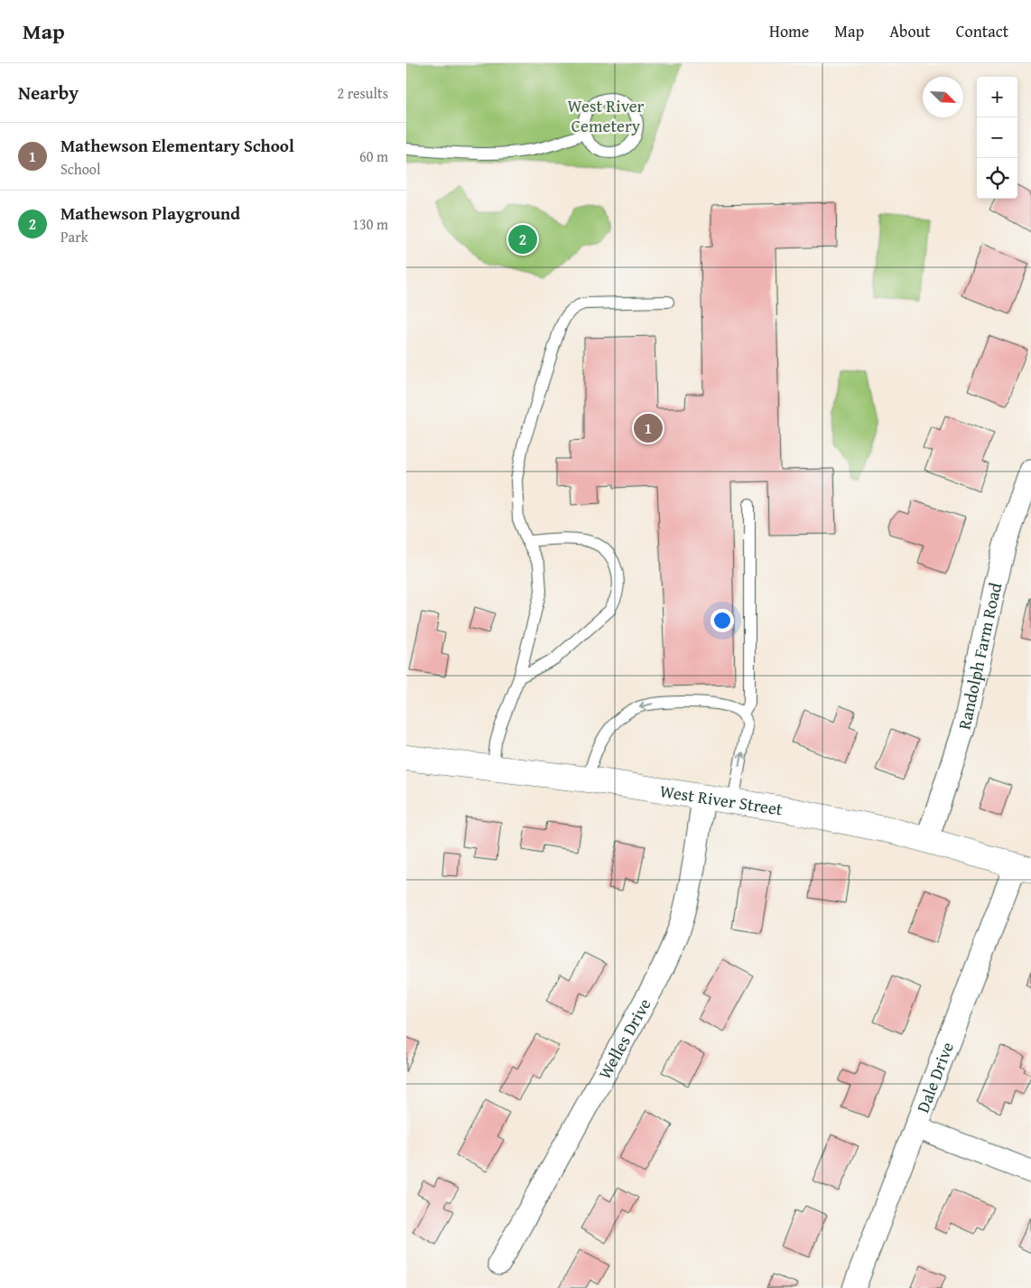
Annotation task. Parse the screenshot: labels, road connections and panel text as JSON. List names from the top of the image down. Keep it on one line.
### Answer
{"streets":{"street":["Randolph Farm Road","West River Street","Welles Drive","Dale Drive"]},"crossings":[["Randolph Farm Road","West River Street"],["West River Street","Welles Drive"],["West River Street","Dale Drive"]],"parks":["West River Cemetery"],"north":"bottom right","page":{"header":"Map","nav":["Home","Map","About","Contact"],"heading":["Nearby","2 results"],"map_buttons":["+","−"],"list":[{"mark":"1","name":"Mathewson Elementary School","note":"School","value":"60 m"},{"mark":"2","name":"Mathewson Playground","note":"Park","value":"130 m"}],"pins":["2","1"]}}
